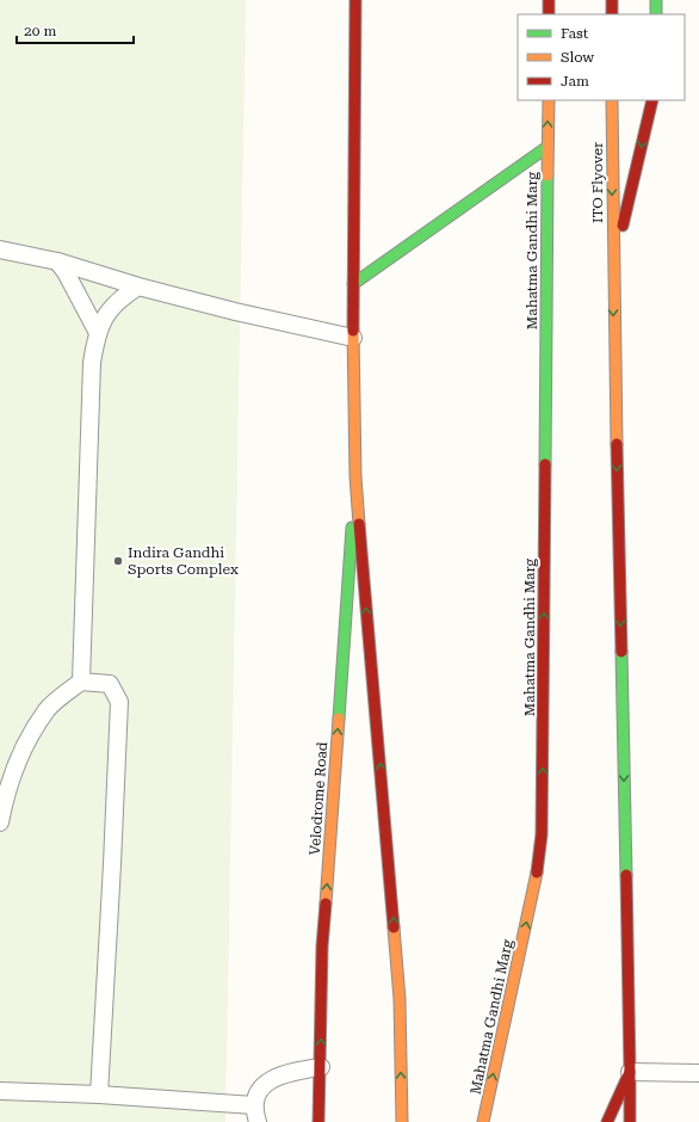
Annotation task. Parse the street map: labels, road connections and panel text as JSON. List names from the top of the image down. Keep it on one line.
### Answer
{"streets":{"main road":["ITO Flyover","Mahatma Gandhi Marg","Velodrome Road"]},"places":["Indira Gandhi Sports Complex"],"legend":["Fast","Slow","Jam"],"scale_bar":"20 m"}
